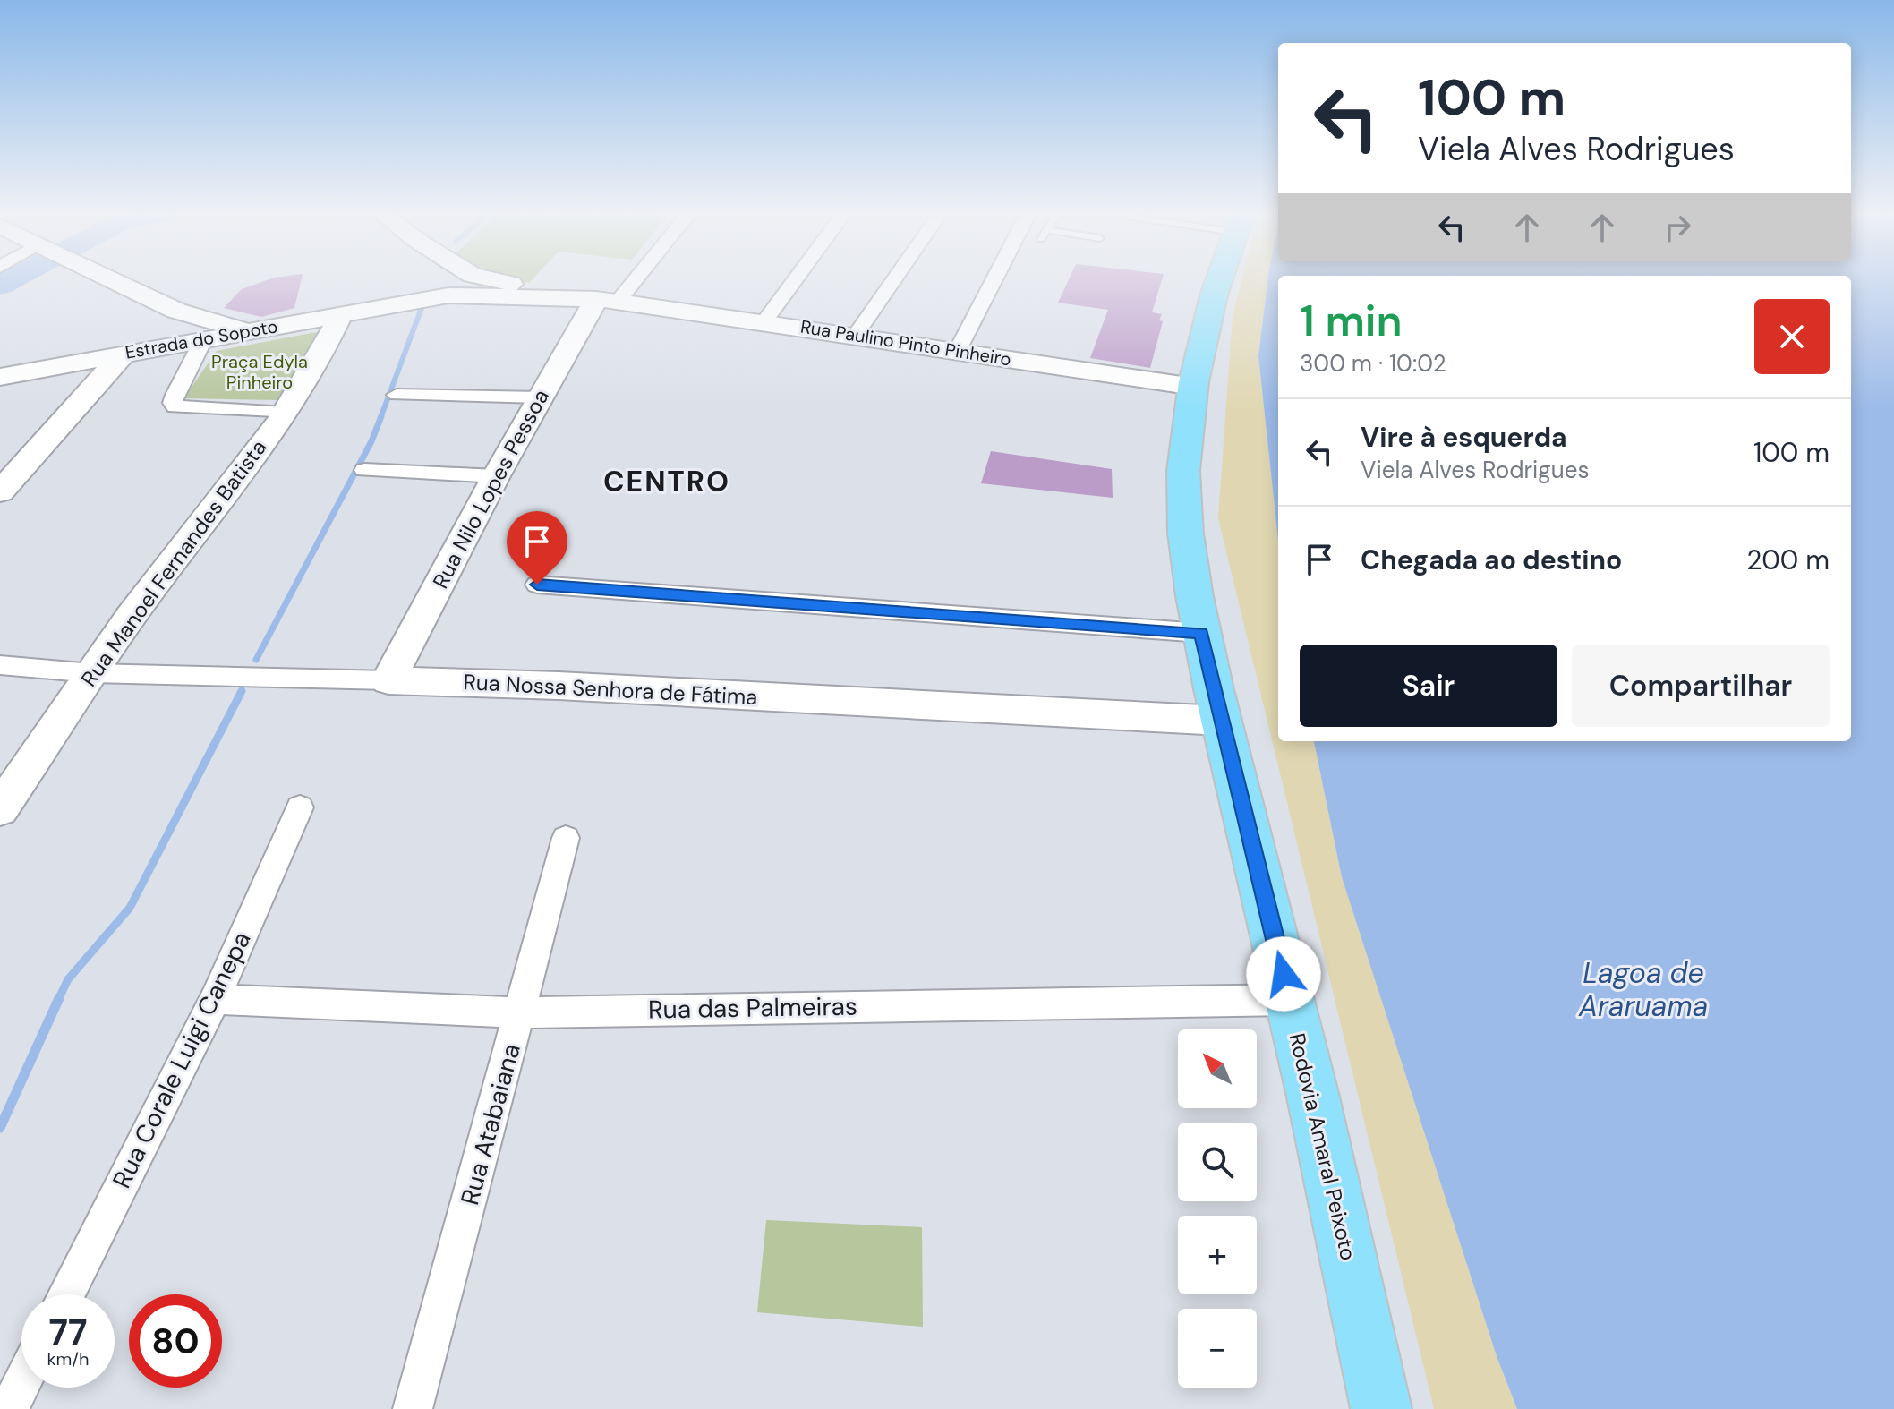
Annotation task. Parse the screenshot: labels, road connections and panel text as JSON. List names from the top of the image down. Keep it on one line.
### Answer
{"streets":{"highway":["Rodovia Amaral Peixoto"],"street":["Estrada do Sopoto","Rua Paulino Pinto Pinheiro","Rua Nilo Lopes Pessoa","Rua Manoel Fernandes Batista","Rua Nossa Senhora de Fátima","Rua das Palmeiras","Rua Corale Luigi Canepa","Rua Atabaiana"]},"crossings":[["Estrada do Sopoto","Rua Paulino Pinto Pinheiro"],["Estrada do Sopoto","Rua Nilo Lopes Pessoa"],["Estrada do Sopoto","Rua Manoel Fernandes Batista"],["Rua Paulino Pinto Pinheiro","Rua Nilo Lopes Pessoa"],["Rua Paulino Pinto Pinheiro","Rodovia Amaral Peixoto"],["Rua Nilo Lopes Pessoa","Rua Nossa Senhora de Fátima"],["Rua Manoel Fernandes Batista","Rua Nossa Senhora de Fátima"],["Rua Nossa Senhora de Fátima","Rodovia Amaral Peixoto"],["Rua das Palmeiras","Rua Corale Luigi Canepa"],["Rua das Palmeiras","Rua Atabaiana"],["Rua das Palmeiras","Rodovia Amaral Peixoto"]],"districts":["CENTRO"],"water":["Lagoa de Araruama"],"parks":["Praça Edyla Pinheiro"],"north":"top left","page":{"turn":["100 m","Viela Alves Rodrigues"],"heading":["1 min","300 m · 10:02"],"list":[{"name":"Vire à esquerda","note":"Viela Alves Rodrigues","value":"100 m"},{"name":"Chegada ao destino","value":"200 m"}],"buttons":["Sair","Compartilhar"],"map_buttons":["+","−"],"speed":"77 km/h","limit":"80"}}
